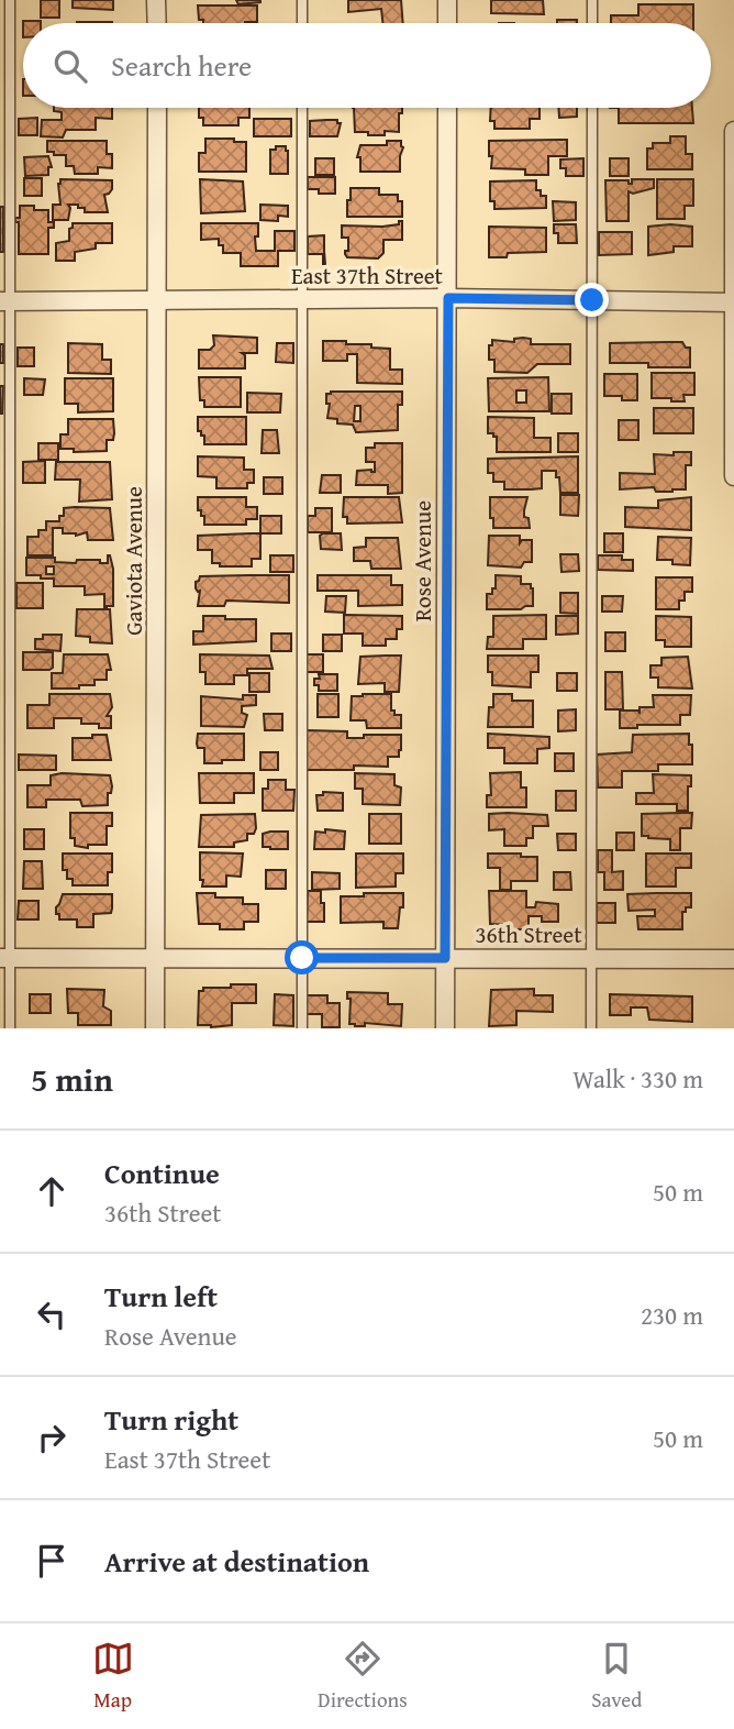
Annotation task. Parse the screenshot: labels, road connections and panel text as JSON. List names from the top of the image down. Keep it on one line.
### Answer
{"streets":{"street":["East 37th Street","Gaviota Avenue","Rose Avenue","36th Street"]},"crossings":[["East 37th Street","Gaviota Avenue"],["East 37th Street","Rose Avenue"],["Gaviota Avenue","36th Street"],["Rose Avenue","36th Street"]],"page":{"search":"Search here","heading":["5 min","Walk · 330 m"],"list":[["Continue","36th Street","50 m"],["Turn left","Rose Avenue","230 m"],["Turn right","East 37th Street","50 m"],"Arrive at destination"],"nav":["Map","Directions","Saved"]}}
